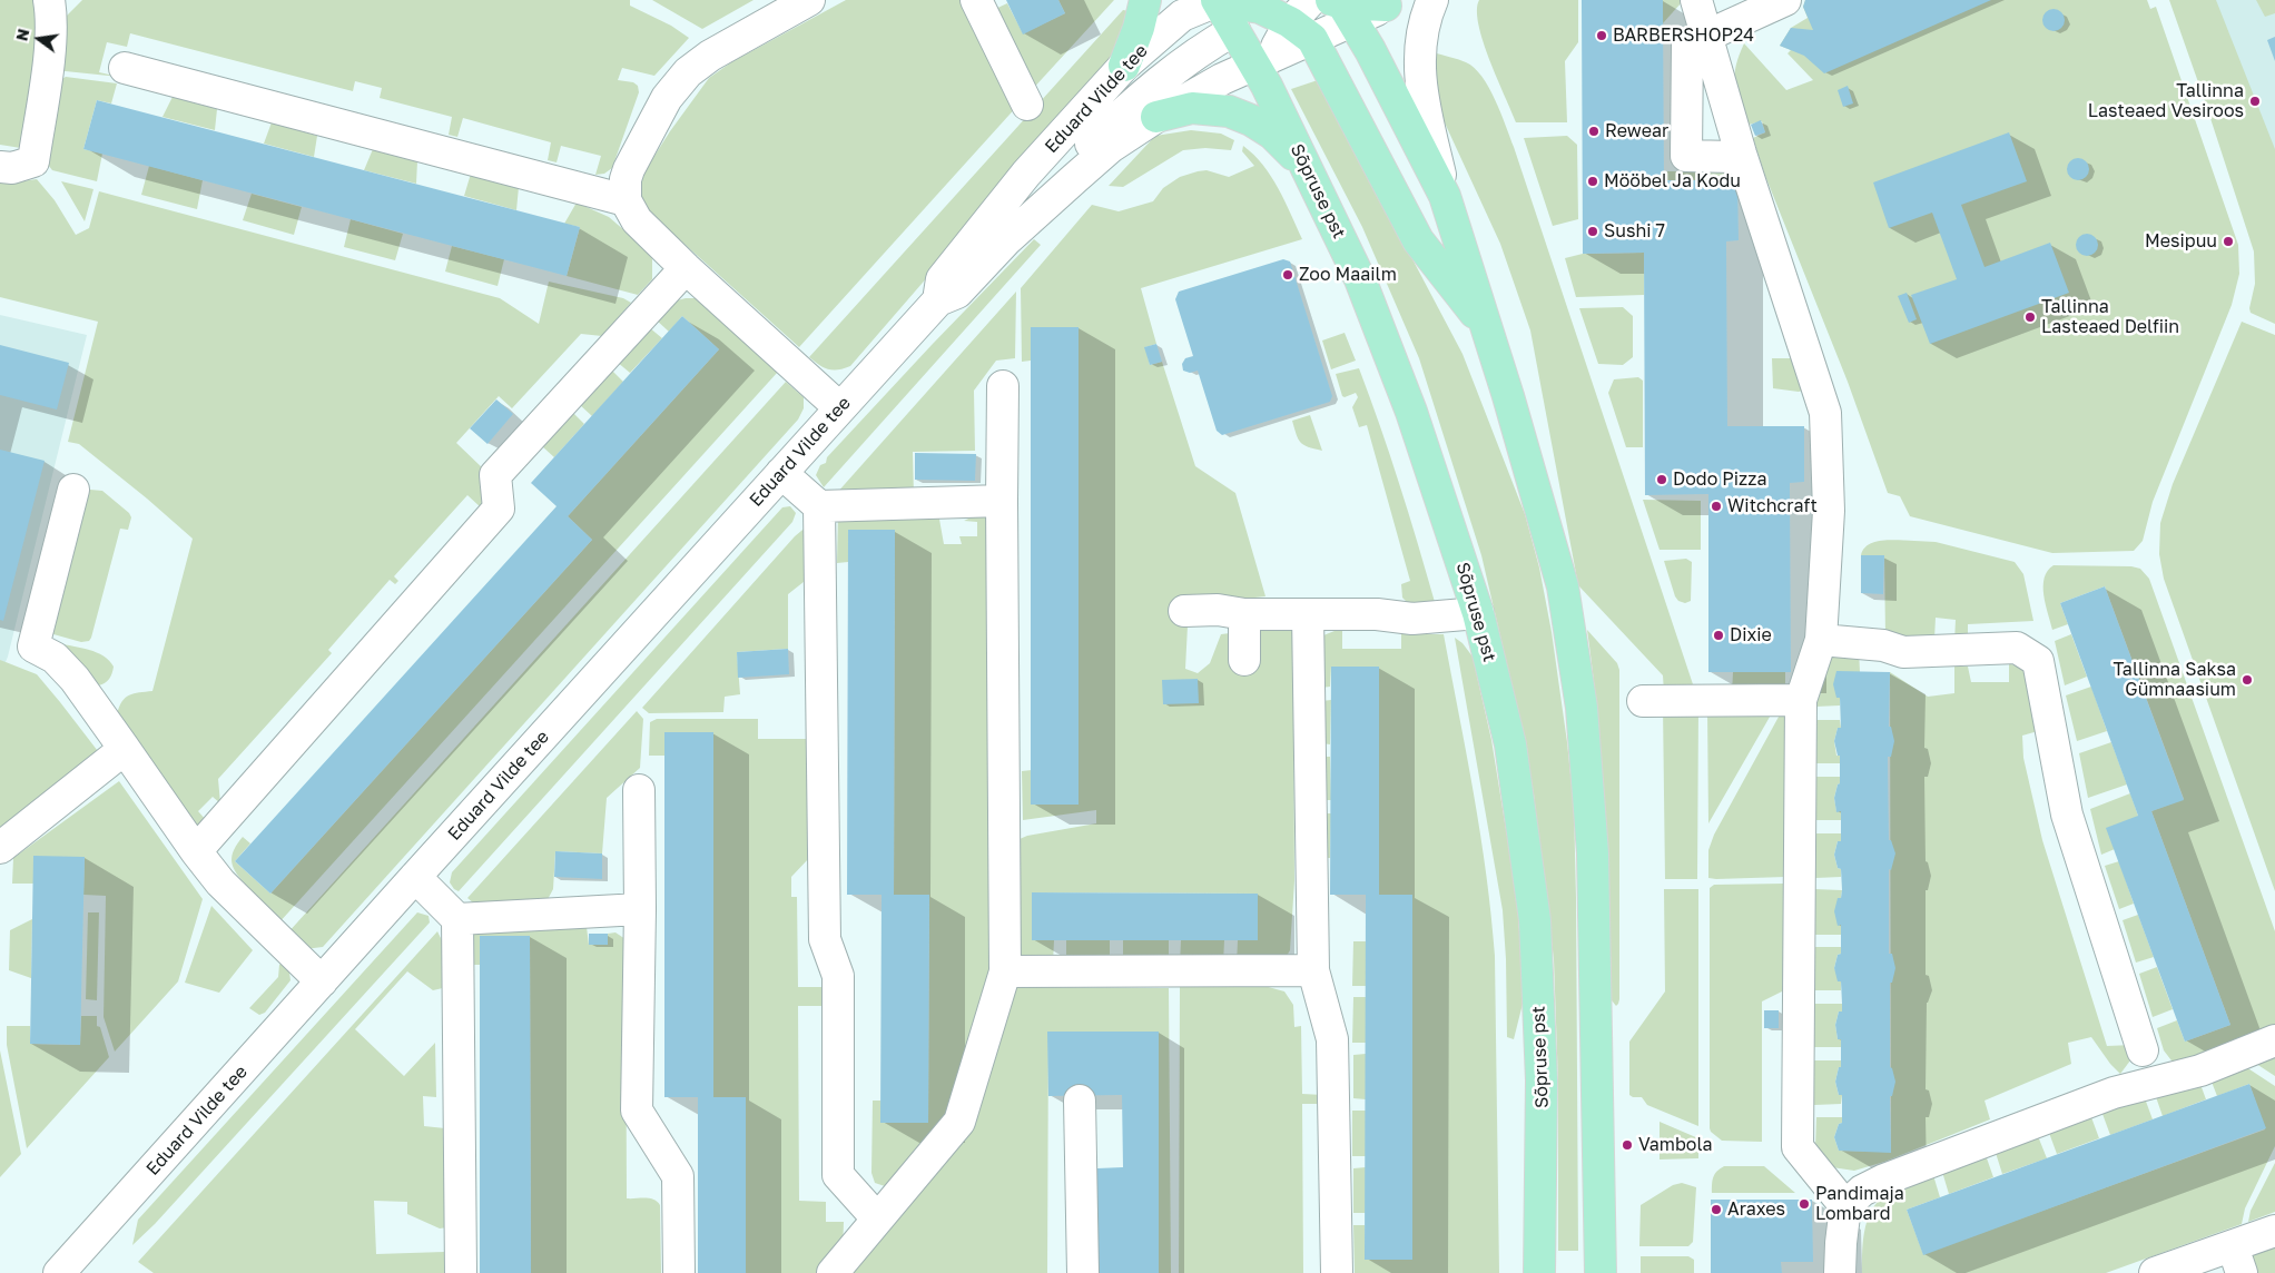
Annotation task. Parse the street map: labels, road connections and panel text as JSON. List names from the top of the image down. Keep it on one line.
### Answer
{"streets":{"main road":["Sõpruse pst"],"street":["Eduard Vilde tee"]},"crossings":[["Eduard Vilde tee","Sõpruse pst"]],"places":["BARBERSHOP24","Tallinna Lasteaed Vesiroos","Rewear","Mööbel Ja Kodu","Sushi 7","Mesipuu","Zoo Maailm","Tallinna Lasteaed Delfiin","Dodo Pizza","Witchcraft","Dixie","Tallinna Saksa Gümnaasium","Vambola","Pandimaja Lombard","Araxes"],"north":"left"}
